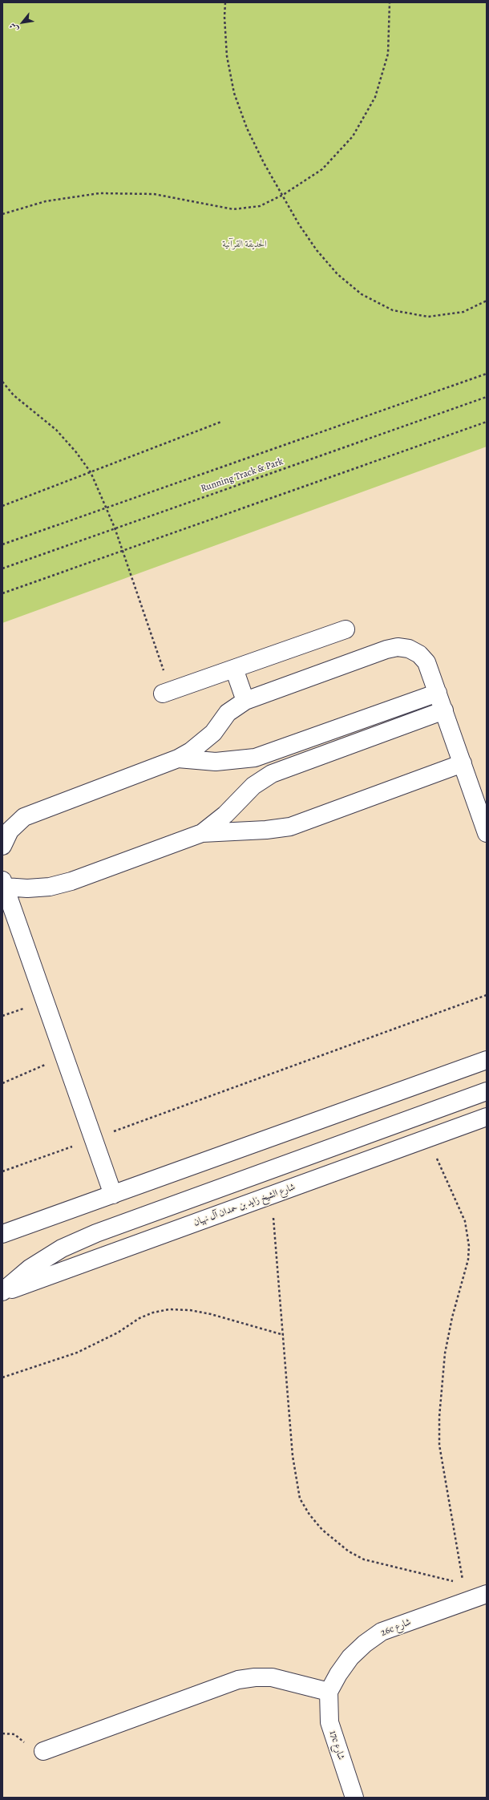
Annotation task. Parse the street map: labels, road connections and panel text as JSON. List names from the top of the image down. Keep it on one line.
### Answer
{"streets":{"main road":["شارع الشيخ زايد بن حمدان آل نهيان","26c شارع","17c شارع"],"path":["Running Track & Park"]},"crossings":[["26c شارع","17c شارع"]],"parks":["الحديقة القرآنية"],"north":"bottom left"}
